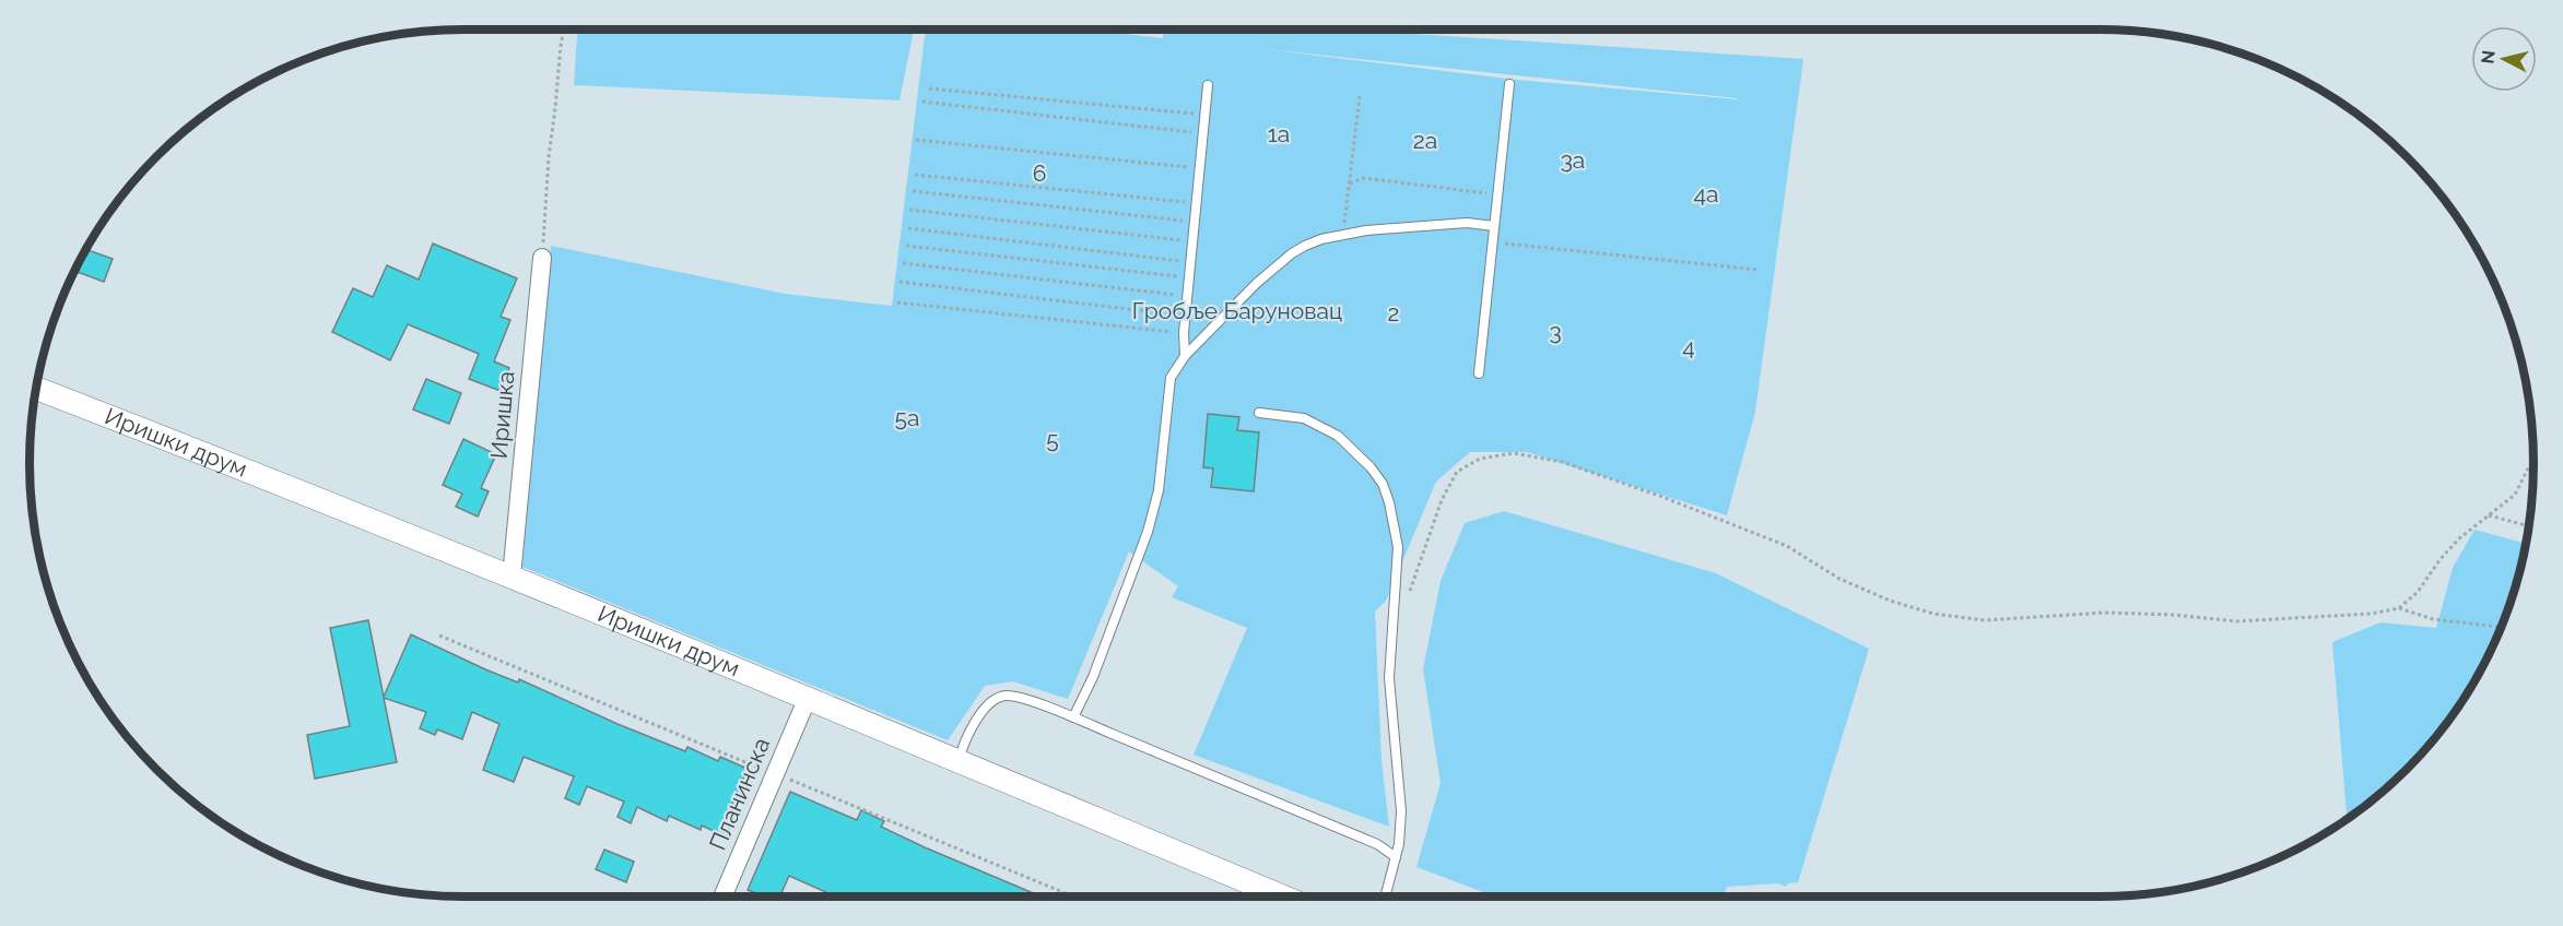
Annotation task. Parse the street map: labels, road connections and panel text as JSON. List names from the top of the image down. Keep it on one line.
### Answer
{"streets":{"street":["Иришка","Иришки друм","Планинска"]},"crossings":[["Иришка","Иришки друм"],["Иришки друм","Планинска"]],"parks":["1a","2a","3a","6","4a","Гробље Баруновац","2","3","4","5a","5"],"north":"left"}
